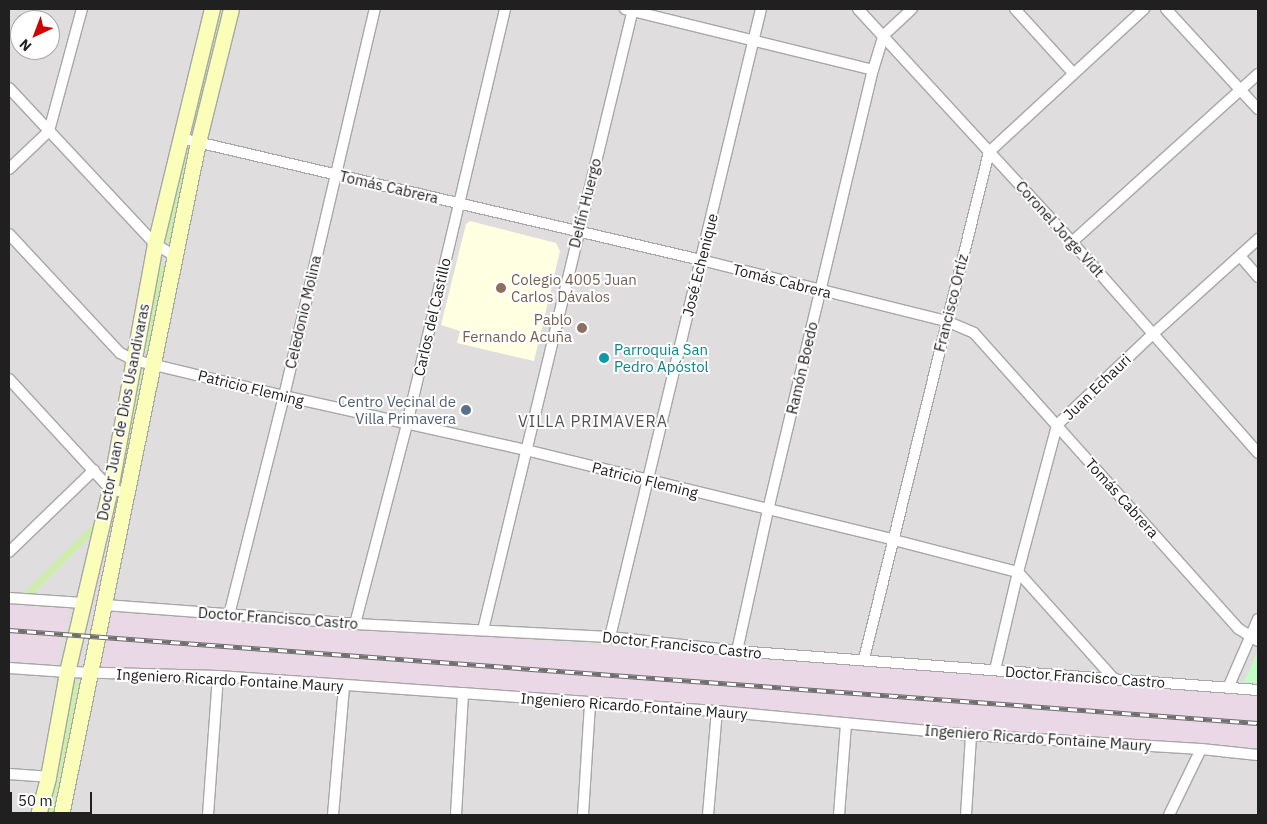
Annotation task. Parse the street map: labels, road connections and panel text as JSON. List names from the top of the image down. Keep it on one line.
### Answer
{"streets":{"main road":["Doctor Juan de Dios Usandivaras"],"street":["Tomás Cabrera","Delfín Huergo","Coronel Jorge Vidt","José Echenique","Francisco Ortíz","Celedonio Molina","Carlos del Castillo","Ramón Boedo","Juan Echauri","Patricio Fleming","Doctor Francisco Castro","Ingeniero Ricardo Fontaine Maury"]},"crossings":[["Tomás Cabrera","Delfín Huergo"],["Tomás Cabrera","José Echenique"],["Tomás Cabrera","Francisco Ortíz"],["Tomás Cabrera","Celedonio Molina"],["Tomás Cabrera","Carlos del Castillo"],["Tomás Cabrera","Ramón Boedo"],["Tomás Cabrera","Juan Echauri"],["Tomás Cabrera","Doctor Juan de Dios Usandivaras"],["Delfín Huergo","Patricio Fleming"],["Delfín Huergo","Doctor Francisco Castro"],["Coronel Jorge Vidt","Francisco Ortíz"],["Coronel Jorge Vidt","Ramón Boedo"],["Coronel Jorge Vidt","Juan Echauri"],["José Echenique","Patricio Fleming"],["José Echenique","Doctor Francisco Castro"],["Francisco Ortíz","Patricio Fleming"],["Francisco Ortíz","Doctor Francisco Castro"],["Celedonio Molina","Patricio Fleming"],["Celedonio Molina","Doctor Francisco Castro"],["Carlos del Castillo","Patricio Fleming"],["Carlos del Castillo","Doctor Francisco Castro"],["Ramón Boedo","Patricio Fleming"],["Ramón Boedo","Doctor Francisco Castro"],["Juan Echauri","Patricio Fleming"],["Juan Echauri","Doctor Francisco Castro"],["Patricio Fleming","Doctor Juan de Dios Usandivaras"],["Doctor Juan de Dios Usandivaras","Doctor Francisco Castro"],["Doctor Juan de Dios Usandivaras","Ingeniero Ricardo Fontaine Maury"]],"districts":["VILLA PRIMAVERA"],"places":["Colegio 4005 Juan Carlos Dávalos","Pablo Fernando Acuña","Parroquia San Pedro Apóstol","Centro Vecinal de Villa Primavera"],"scale_bar":"50 m","north":"bottom left"}
